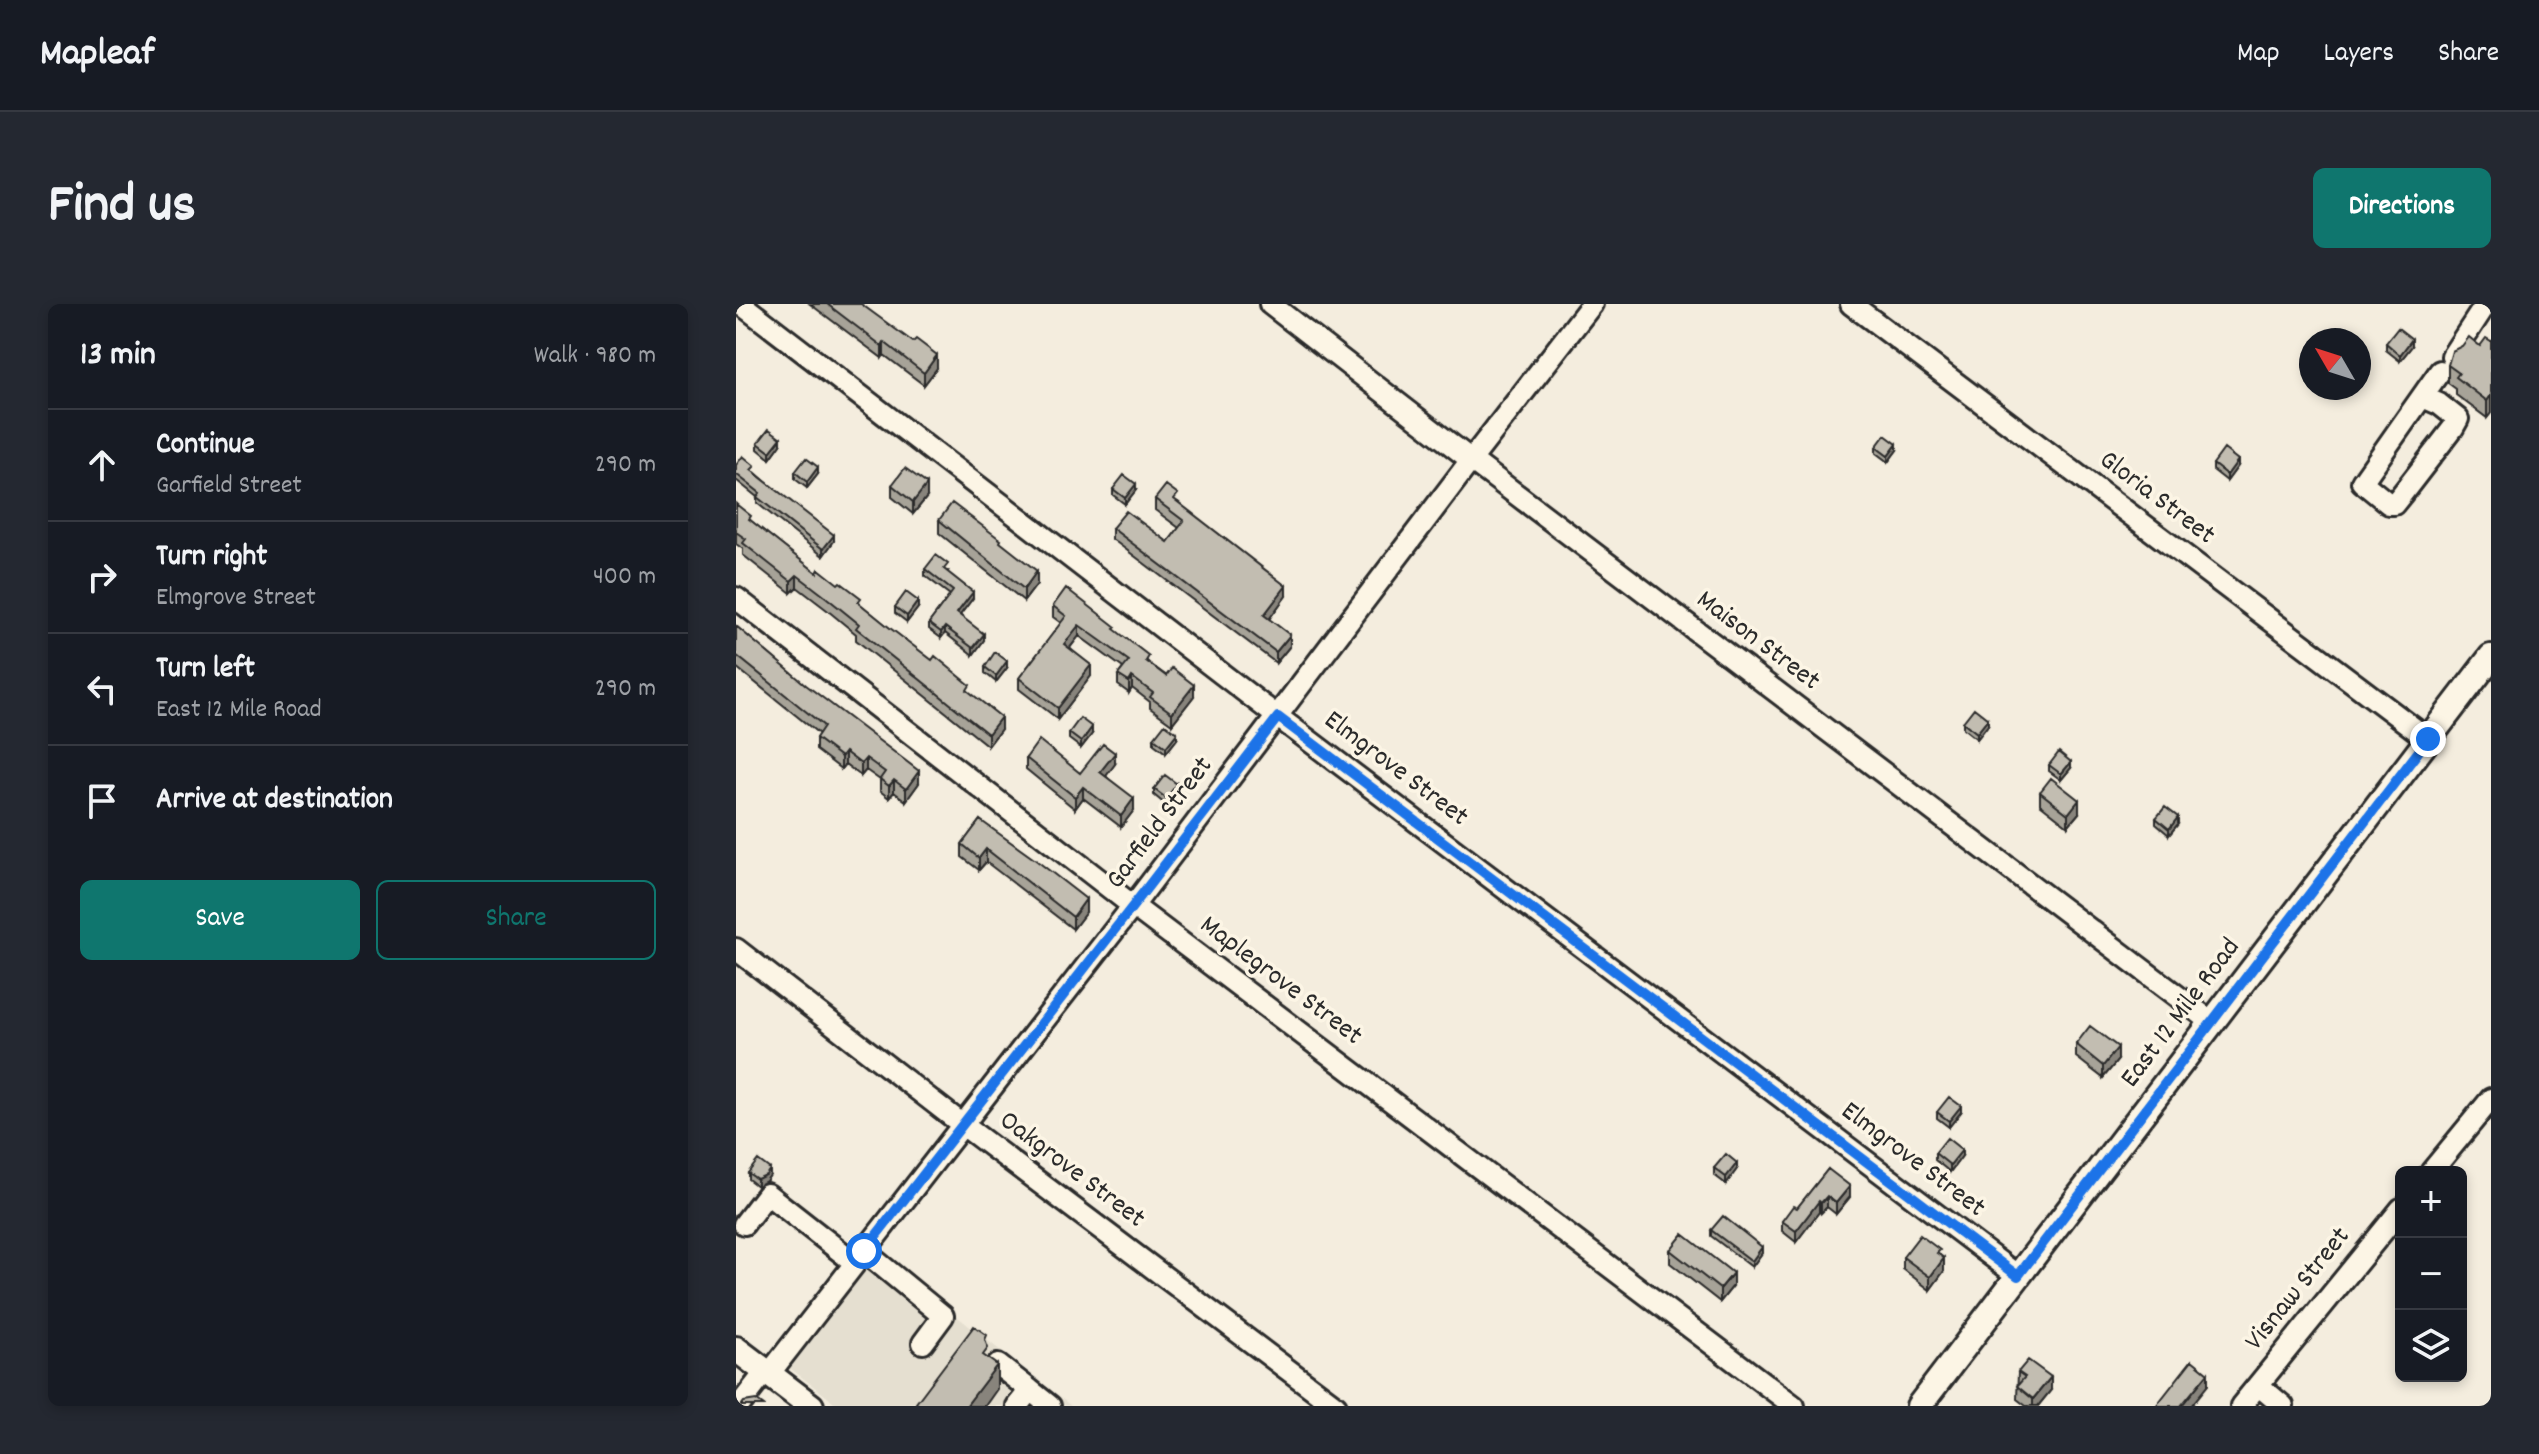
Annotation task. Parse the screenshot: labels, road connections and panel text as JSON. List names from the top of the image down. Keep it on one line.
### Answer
{"streets":{"main road":["East 12 Mile Road"],"street":["Gloria Street","Maison Street","Elmgrove Street","Garfield Street","Maplegrove Street","Oakgrove Street","Visnaw Street"]},"crossings":[["Gloria Street","East 12 Mile Road"],["Maison Street","Garfield Street"],["Maison Street","East 12 Mile Road"],["Elmgrove Street","Garfield Street"],["Elmgrove Street","East 12 Mile Road"],["Garfield Street","Maplegrove Street"],["Garfield Street","Oakgrove Street"]],"north":"top left","page":{"header":"Mapleaf","nav":["Map","Layers","Share"],"title":"Find us","buttons":["Directions",["Save","Share"]],"heading":["13 min","Walk · 980 m"],"list":[["Continue","Garfield Street","290 m"],["Turn right","Elmgrove Street","400 m"],["Turn left","East 12 Mile Road","290 m"],"Arrive at destination"],"map_buttons":["+","−"]}}
